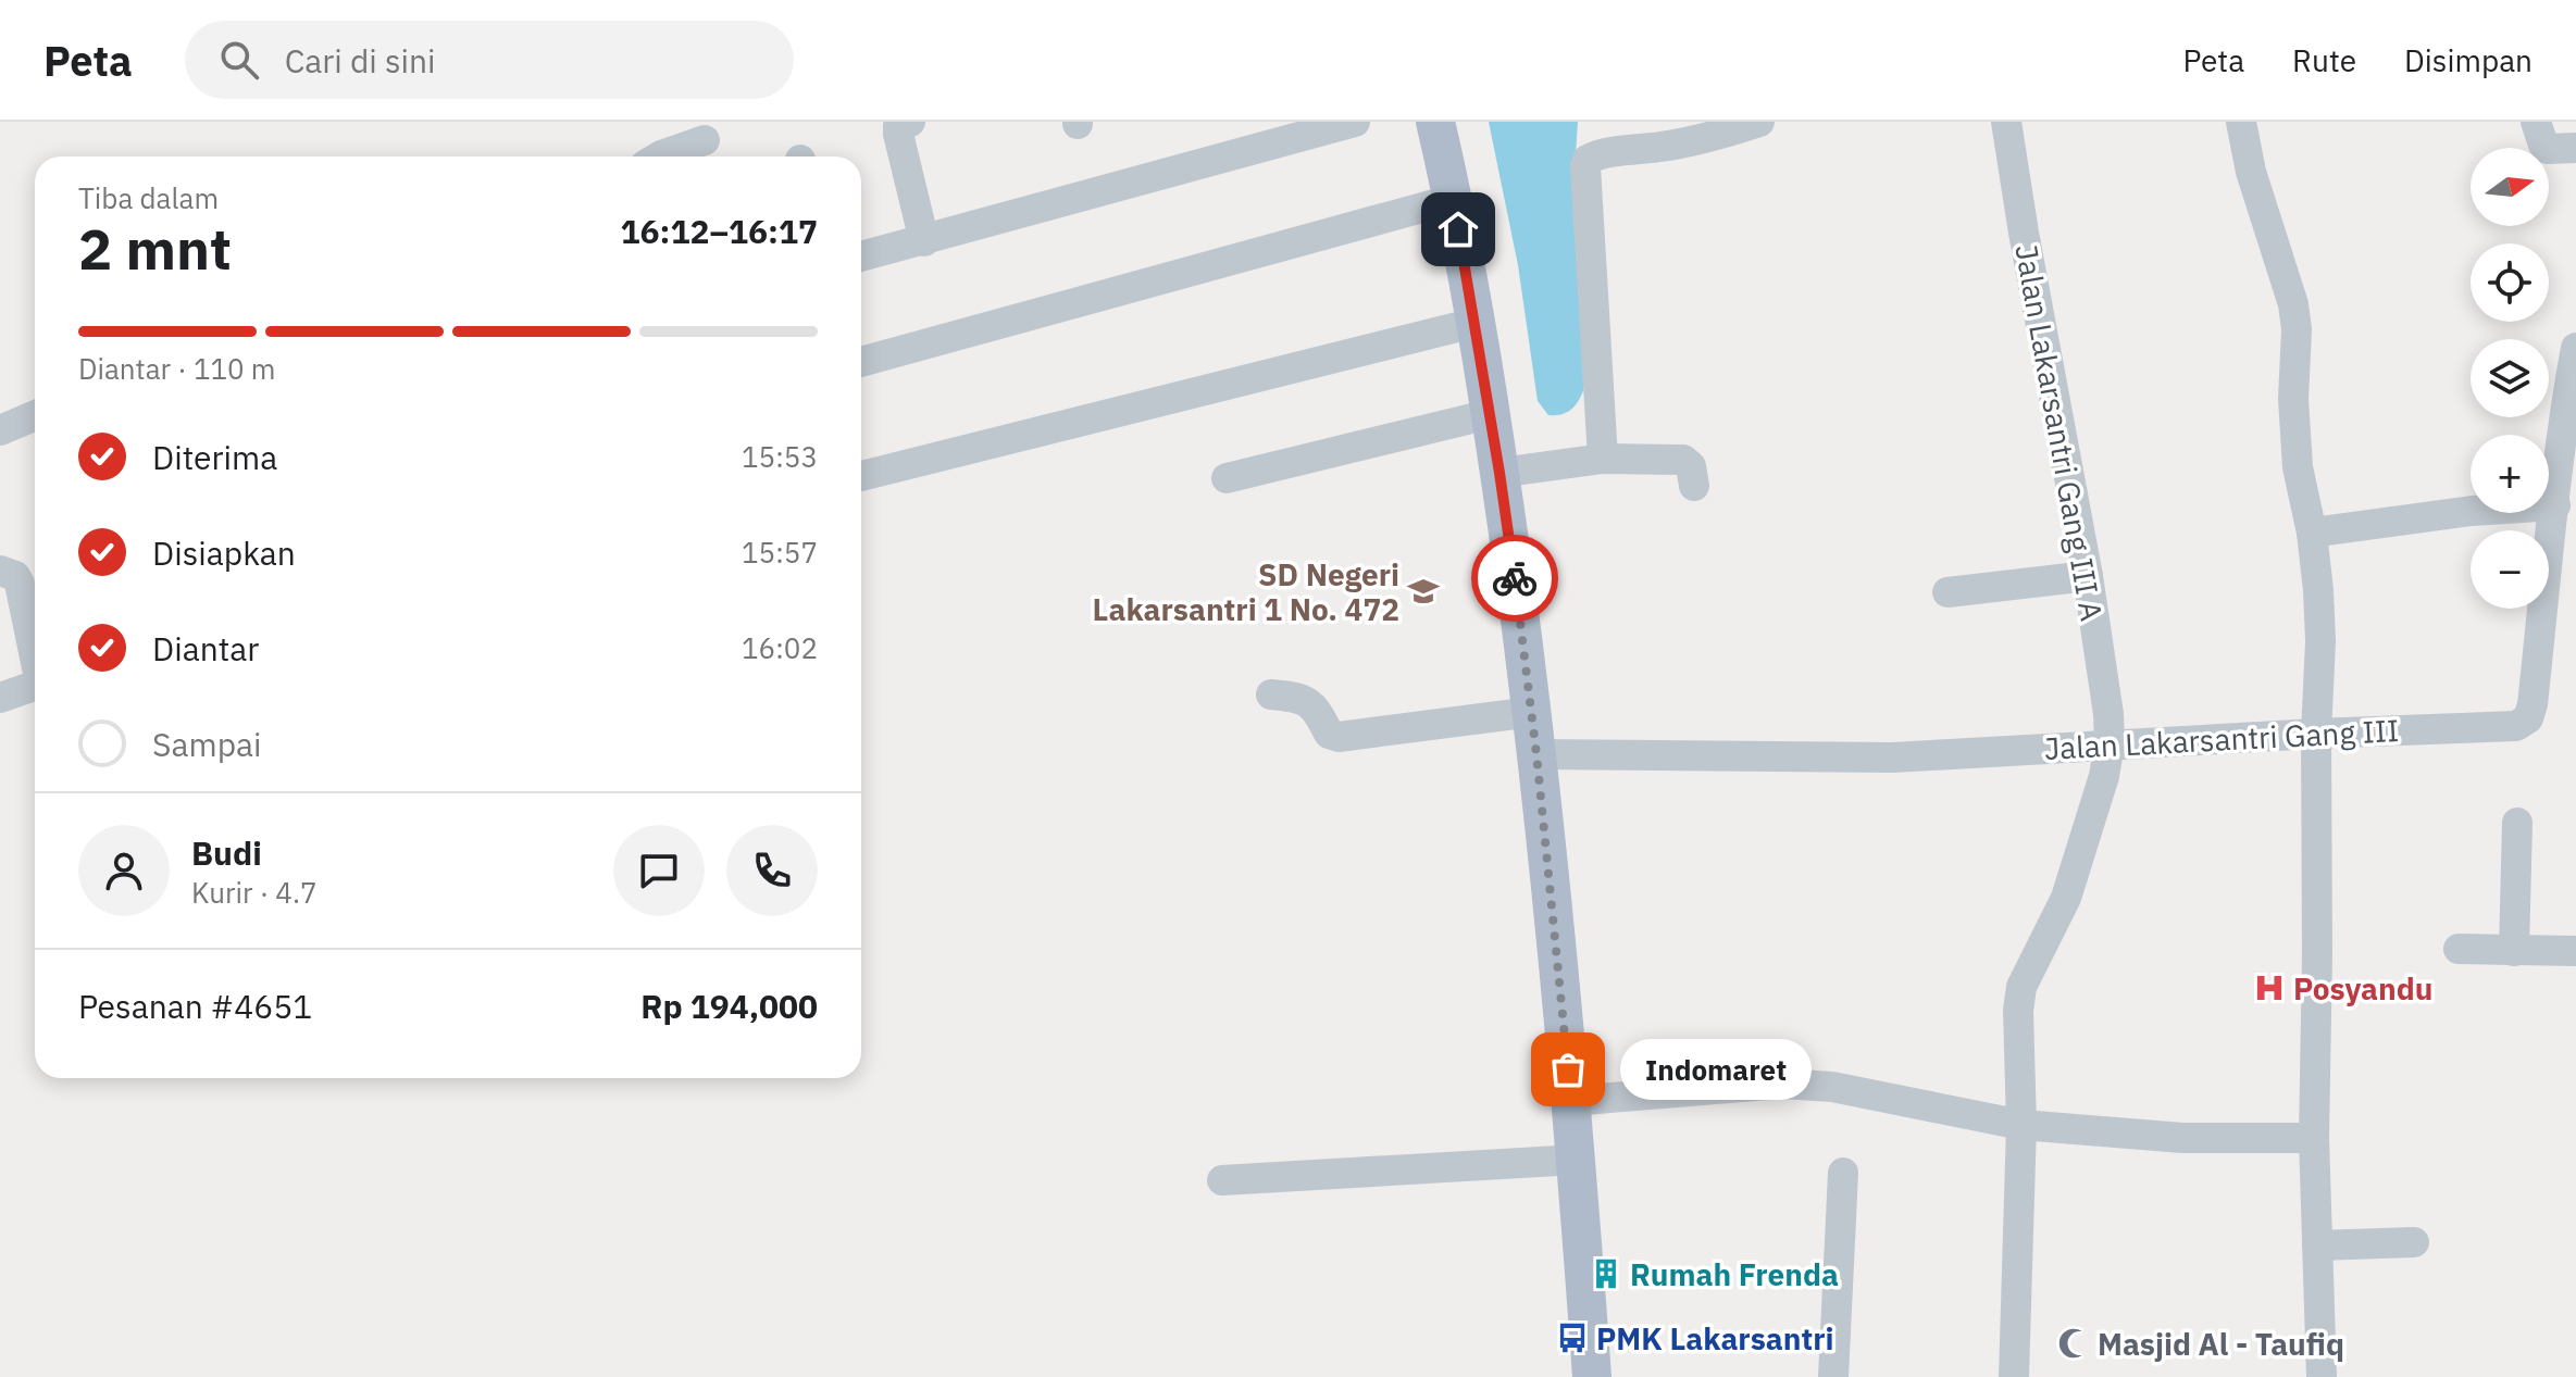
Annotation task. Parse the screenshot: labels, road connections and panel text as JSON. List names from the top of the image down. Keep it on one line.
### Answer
{"streets":{"street":["Jalan Lakarsantri Gang III A","Jalan Lakarsantri Gang III"]},"crossings":[["Jalan Lakarsantri Gang III A","Jalan Lakarsantri Gang III"]],"places":{"school or university":["SD Negeri Lakarsantri 1 No. 472"],"hospital":["Posyandu"],"other":["Indomaret"],"building":["Rumah Frenda"],"bus stop":["PMK Lakarsantri"],"mosque":["Masjid Al - Taufiq"]},"north":"right","page":{"header":"Peta","search":"Cari di sini","nav":["Peta","Rute","Disimpan"],"map_buttons":["+","−"],"heading":["2 mnt","Tiba dalam","16:12–16:17"],"panel":["Budi","Kurir · 4.7","Pesanan #4651","Rp 194,000"],"bar":"Diantar · 110 m","list":[["Diterima","15:53"],["Disiapkan","15:57"],["Diantar","16:02"],"Sampai"],"bubble":"Indomaret"}}
